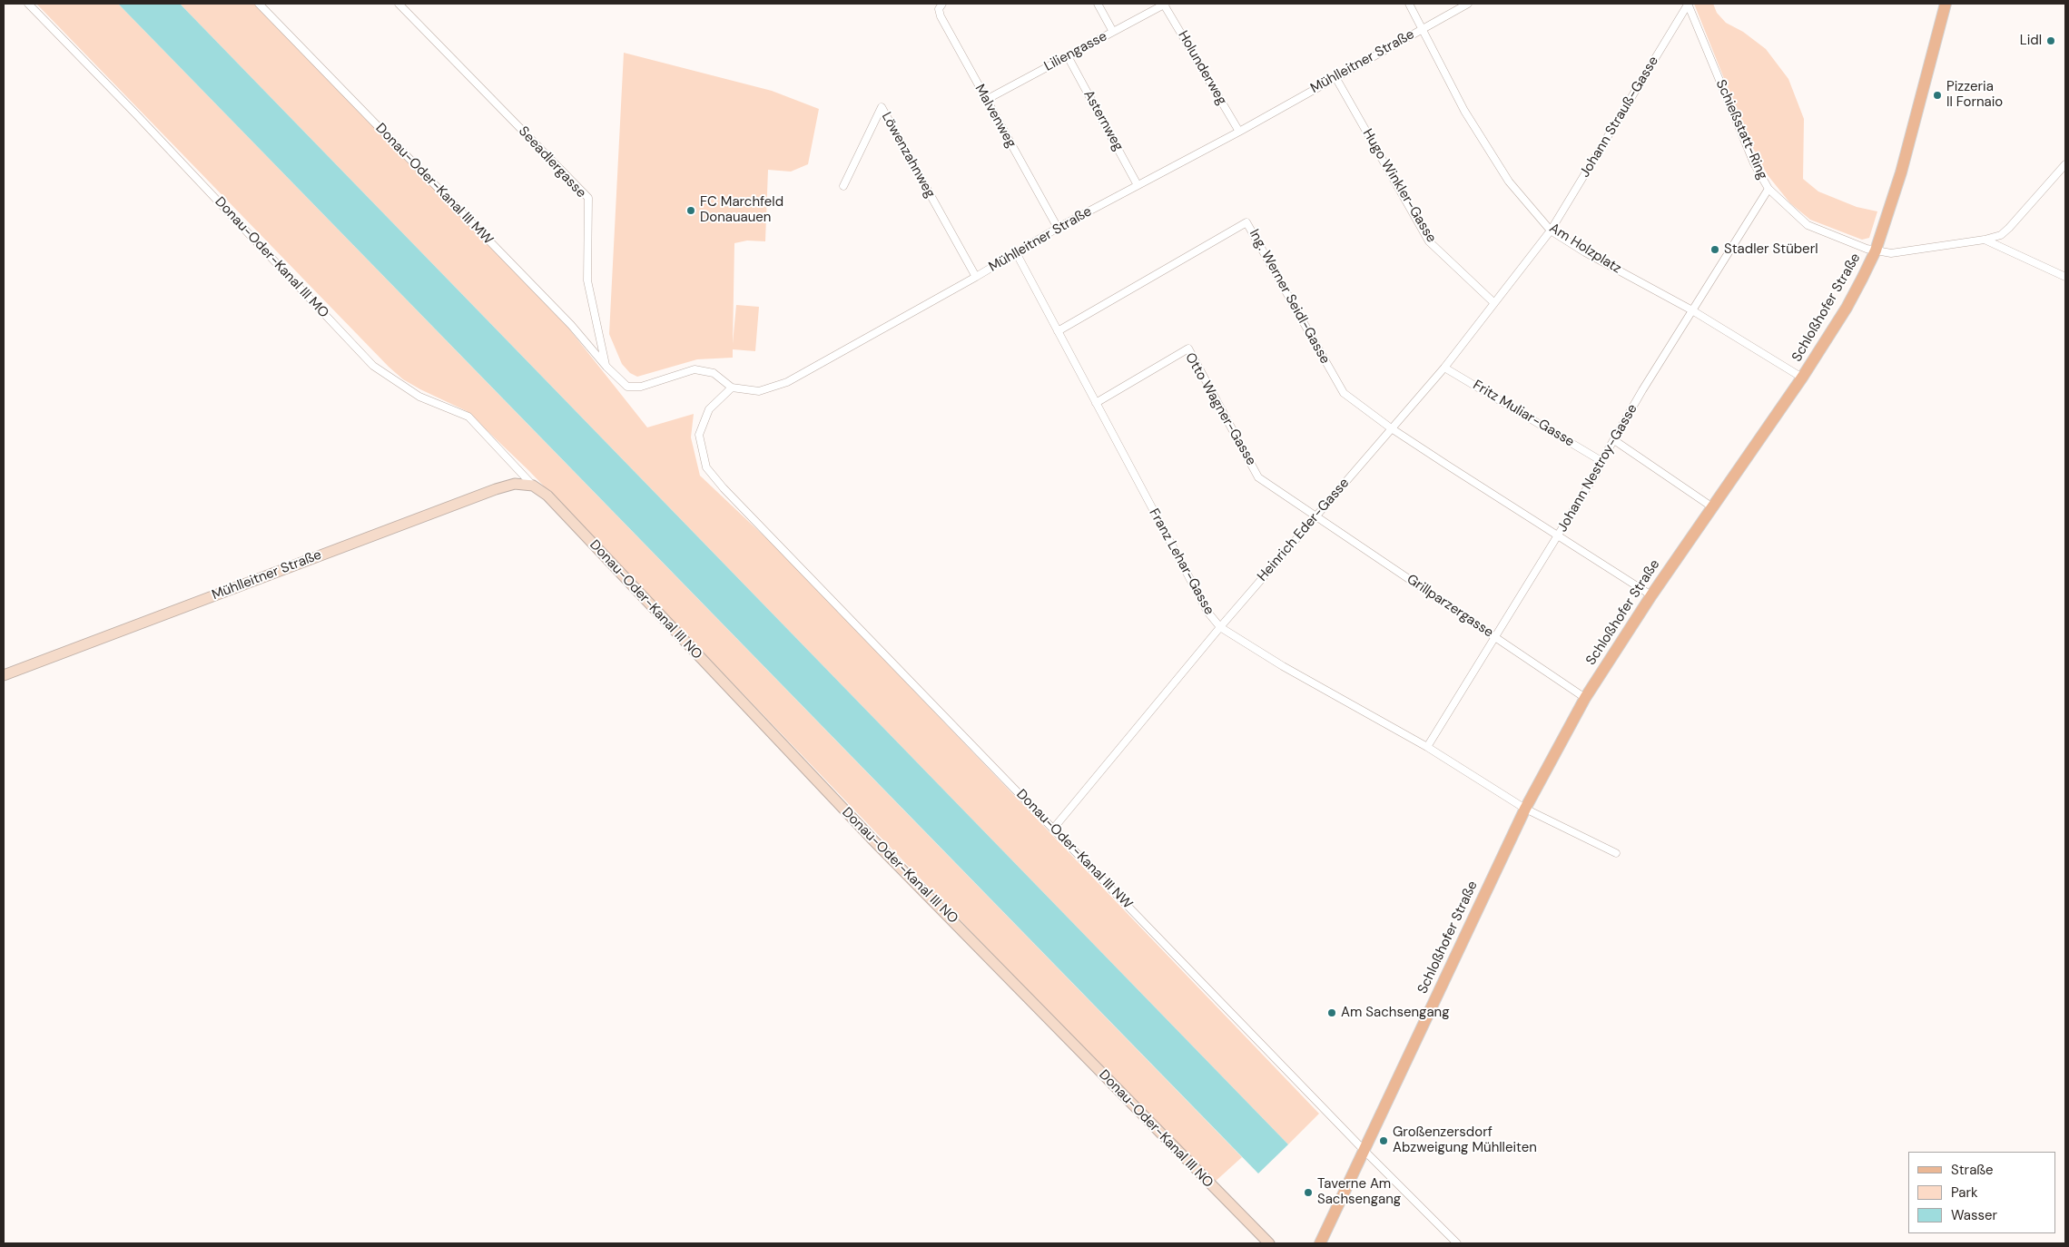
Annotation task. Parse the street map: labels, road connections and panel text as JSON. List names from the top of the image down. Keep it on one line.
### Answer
{"streets":{"main road":["Schloßhofer Straße"],"street":["Liliengasse","Mühlleitner Straße","Holunderweg","Malvenweg","Johann Strauß-Gasse","Asternweg","Schießstatt-Ring","Löwenzahnweg","Seeadlergasse","Donau-Oder-Kanal III MW","Hugo Winkler-Gasse","Am Holzplatz","Donau-Oder-Kanal III MO","Ing. Werner Seidl-Gasse","Otto Wagner-Gasse","Fritz Muliar-Gasse","Johann Nestroy-Gasse","Heinrich Eder-Gasse","Franz Lehar-Gasse","Donau-Oder-Kanal III NO","Grillparzergasse","Donau-Oder-Kanal III NW"]},"crossings":[["Liliengasse","Holunderweg"],["Liliengasse","Malvenweg"],["Liliengasse","Asternweg"],["Mühlleitner Straße","Holunderweg"],["Mühlleitner Straße","Malvenweg"],["Mühlleitner Straße","Asternweg"],["Mühlleitner Straße","Löwenzahnweg"],["Mühlleitner Straße","Hugo Winkler-Gasse"],["Mühlleitner Straße","Am Holzplatz"],["Mühlleitner Straße","Donau-Oder-Kanal III MO"],["Mühlleitner Straße","Franz Lehar-Gasse"],["Mühlleitner Straße","Donau-Oder-Kanal III NO"],["Mühlleitner Straße","Donau-Oder-Kanal III NW"],["Johann Strauß-Gasse","Schießstatt-Ring"],["Johann Strauß-Gasse","Am Holzplatz"],["Johann Strauß-Gasse","Heinrich Eder-Gasse"],["Schießstatt-Ring","Schloßhofer Straße"],["Schießstatt-Ring","Johann Nestroy-Gasse"],["Seeadlergasse","Donau-Oder-Kanal III MW"],["Hugo Winkler-Gasse","Heinrich Eder-Gasse"],["Am Holzplatz","Schloßhofer Straße"],["Am Holzplatz","Johann Nestroy-Gasse"],["Am Holzplatz","Heinrich Eder-Gasse"],["Donau-Oder-Kanal III MO","Donau-Oder-Kanal III NO"],["Ing. Werner Seidl-Gasse","Heinrich Eder-Gasse"],["Ing. Werner Seidl-Gasse","Franz Lehar-Gasse"],["Schloßhofer Straße","Franz Lehar-Gasse"],["Schloßhofer Straße","Grillparzergasse"],["Schloßhofer Straße","Donau-Oder-Kanal III NW"],["Otto Wagner-Gasse","Heinrich Eder-Gasse"],["Otto Wagner-Gasse","Franz Lehar-Gasse"],["Otto Wagner-Gasse","Grillparzergasse"],["Fritz Muliar-Gasse","Johann Nestroy-Gasse"],["Fritz Muliar-Gasse","Heinrich Eder-Gasse"],["Johann Nestroy-Gasse","Franz Lehar-Gasse"],["Johann Nestroy-Gasse","Grillparzergasse"],["Heinrich Eder-Gasse","Franz Lehar-Gasse"],["Heinrich Eder-Gasse","Grillparzergasse"],["Heinrich Eder-Gasse","Donau-Oder-Kanal III NW"]],"places":["Lidl","Pizzeria Il Fornaio","FC Marchfeld Donauauen","Stadler Stüberl","Am Sachsengang","Großenzersdorf Abzweigung Mühlleiten","Taverne Am Sachsengang"],"legend":["Straße","Park","Wasser"]}
